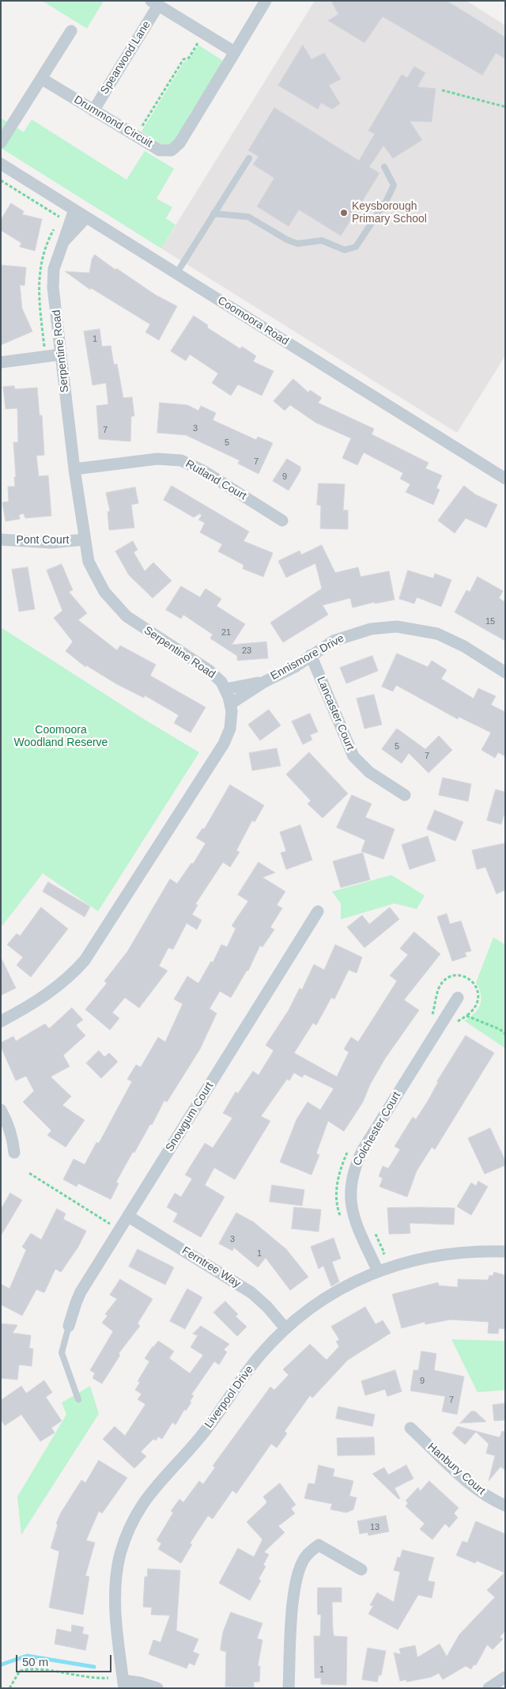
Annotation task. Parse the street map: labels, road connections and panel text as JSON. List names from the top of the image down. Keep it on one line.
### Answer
{"streets":{"street":["Spearwood Lane","Drummond Circuit","Coomoora Road","Serpentine Road","Rutland Court","Pont Court","Ennismore Drive","Lancaster Court","Snowgum Court","Colchester Court","Ferntree Way","Liverpool Drive","Hanbury Court"]},"crossings":[["Spearwood Lane","Drummond Circuit"],["Coomoora Road","Serpentine Road"],["Serpentine Road","Rutland Court"],["Serpentine Road","Pont Court"],["Serpentine Road","Ennismore Drive"],["Ennismore Drive","Lancaster Court"],["Snowgum Court","Ferntree Way"],["Colchester Court","Liverpool Drive"],["Ferntree Way","Liverpool Drive"]],"parks":["Coomoora Woodland Reserve"],"places":["Keysborough Primary School"],"house_numbers":["1","3","7","5","7","9","15","21","23","5","7","3","1","9","7","13","1"],"scale_bar":"50 m"}
